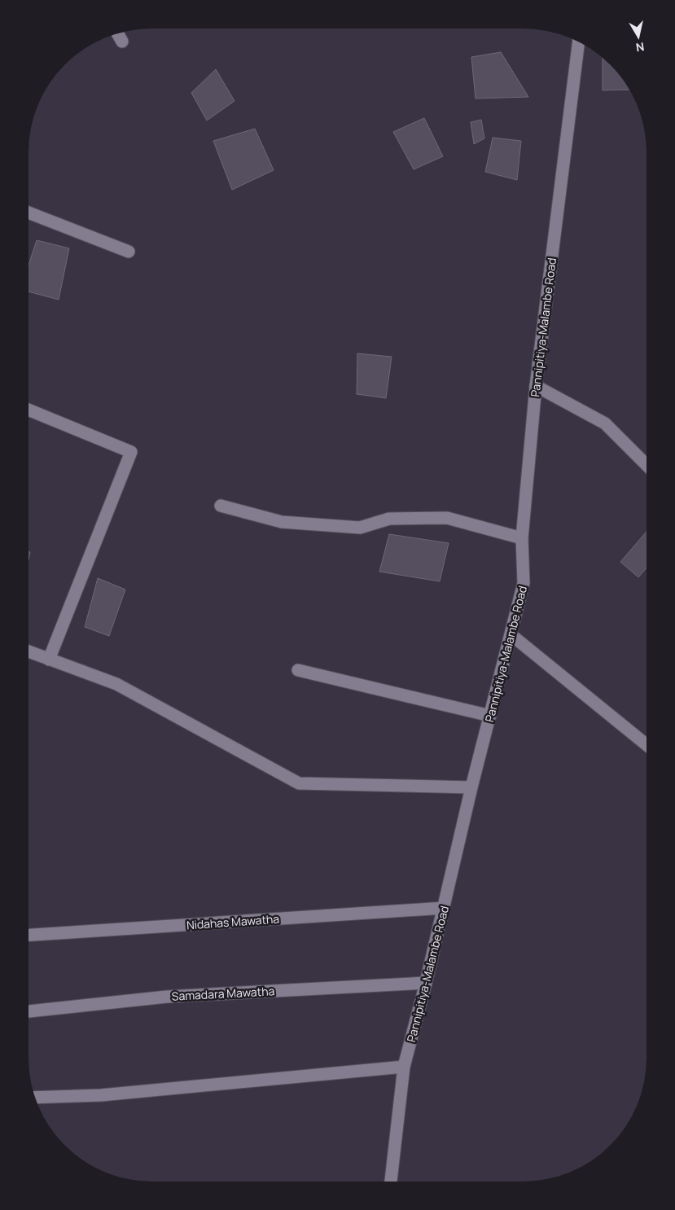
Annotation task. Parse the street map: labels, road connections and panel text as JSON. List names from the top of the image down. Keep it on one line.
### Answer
{"streets":{"street":["Pannipitiya-Malambe Road","Nidahas Mawatha","Samadara Mawatha"]},"crossings":[["Pannipitiya-Malambe Road","Nidahas Mawatha"],["Pannipitiya-Malambe Road","Samadara Mawatha"]],"north":"bottom"}
